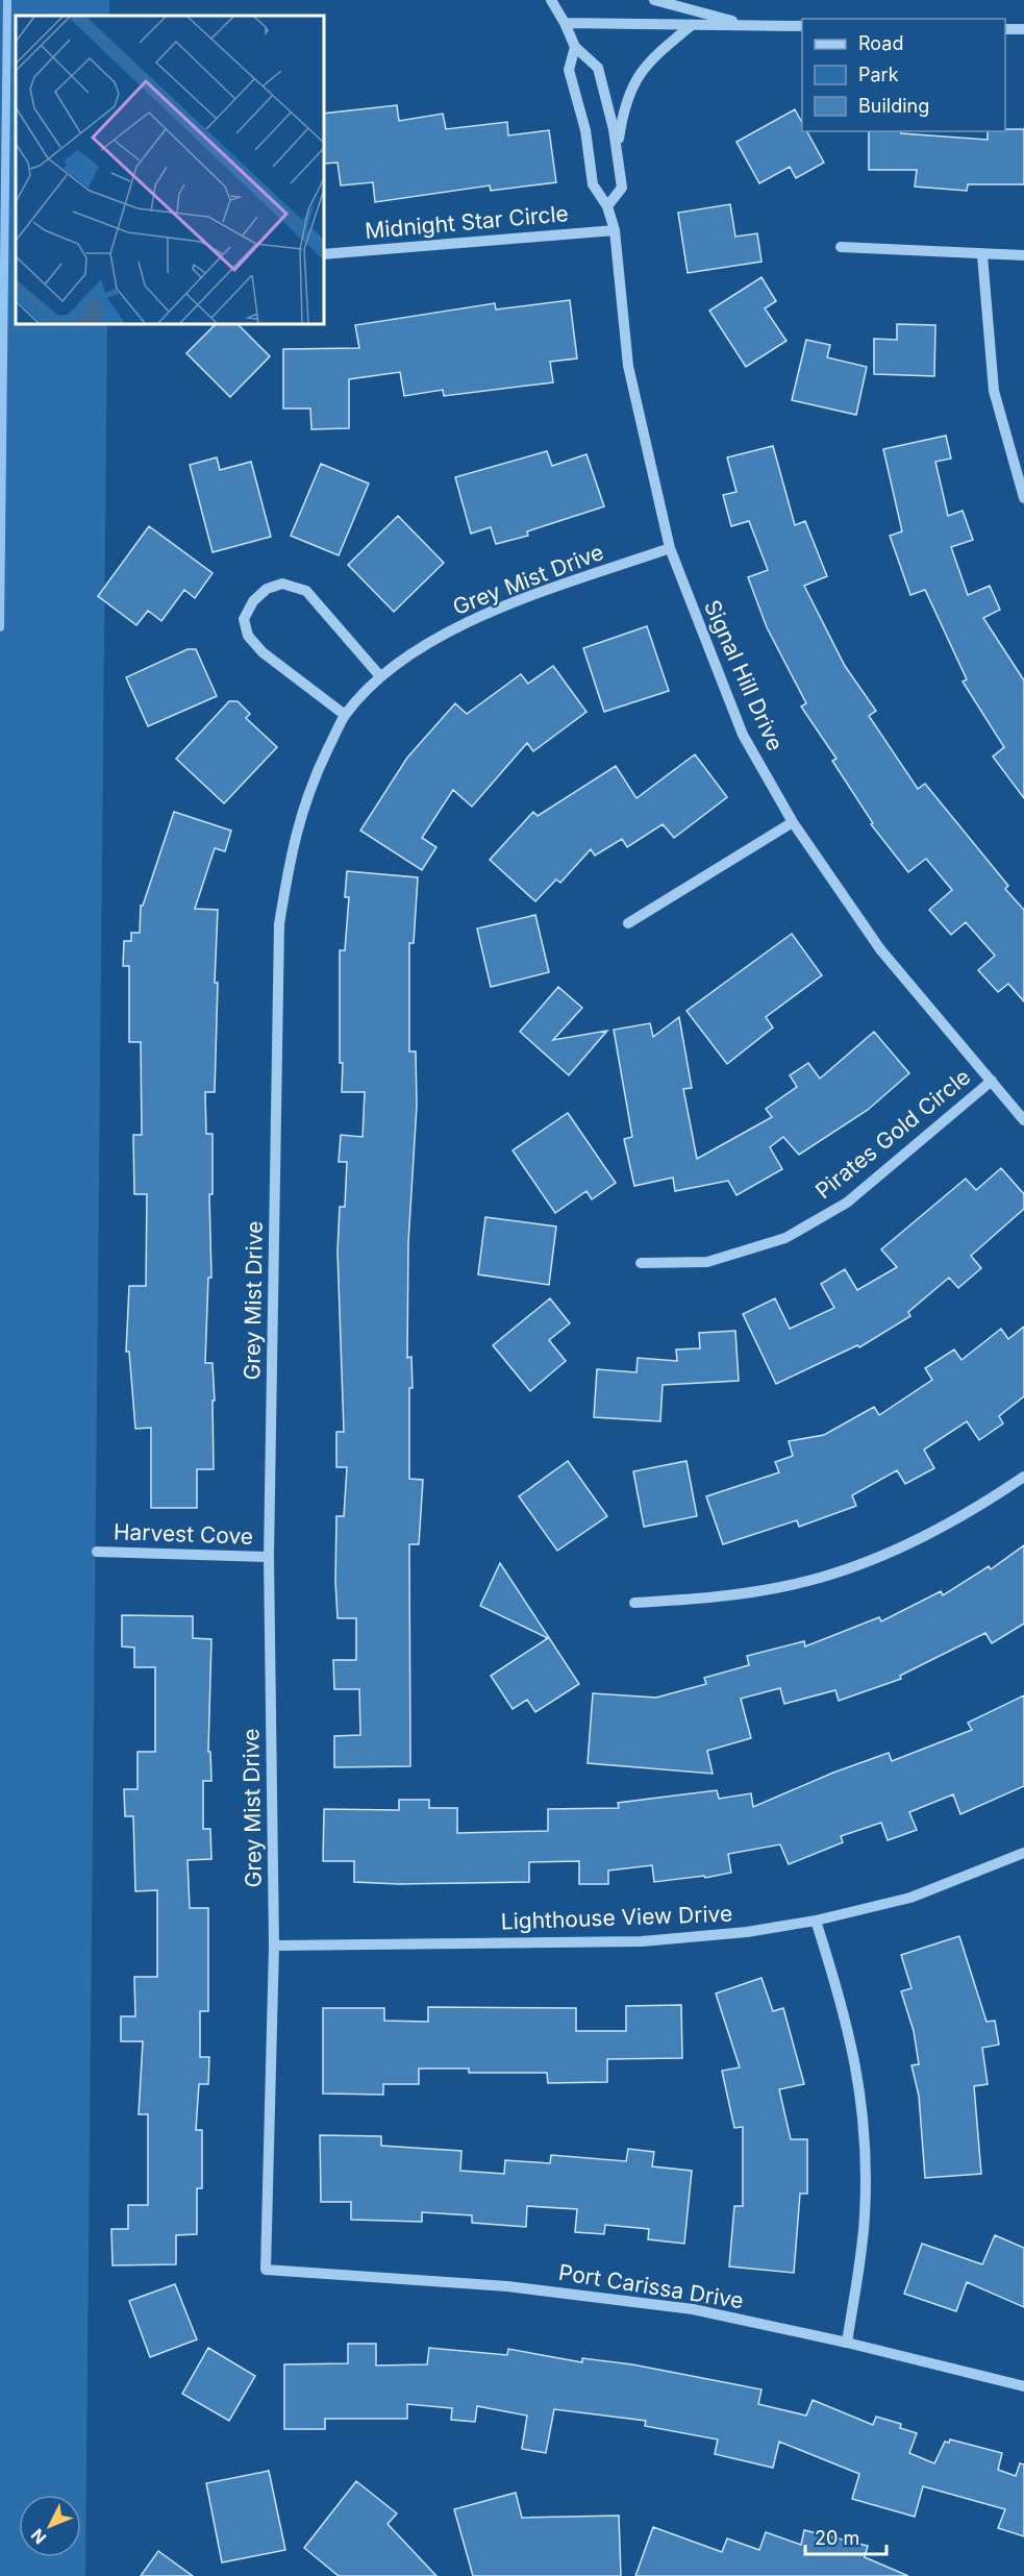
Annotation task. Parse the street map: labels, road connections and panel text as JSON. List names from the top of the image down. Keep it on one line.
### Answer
{"streets":{"street":["Midnight Star Circle","Grey Mist Drive","Signal Hill Drive","Pirates Gold Circle","Harvest Cove","Lighthouse View Drive","Port Carissa Drive"]},"crossings":[["Midnight Star Circle","Signal Hill Drive"],["Grey Mist Drive","Signal Hill Drive"],["Grey Mist Drive","Harvest Cove"],["Grey Mist Drive","Lighthouse View Drive"],["Grey Mist Drive","Port Carissa Drive"],["Signal Hill Drive","Pirates Gold Circle"]],"legend":["Road","Park","Building"],"scale_bar":"20 m","north":"bottom left"}
